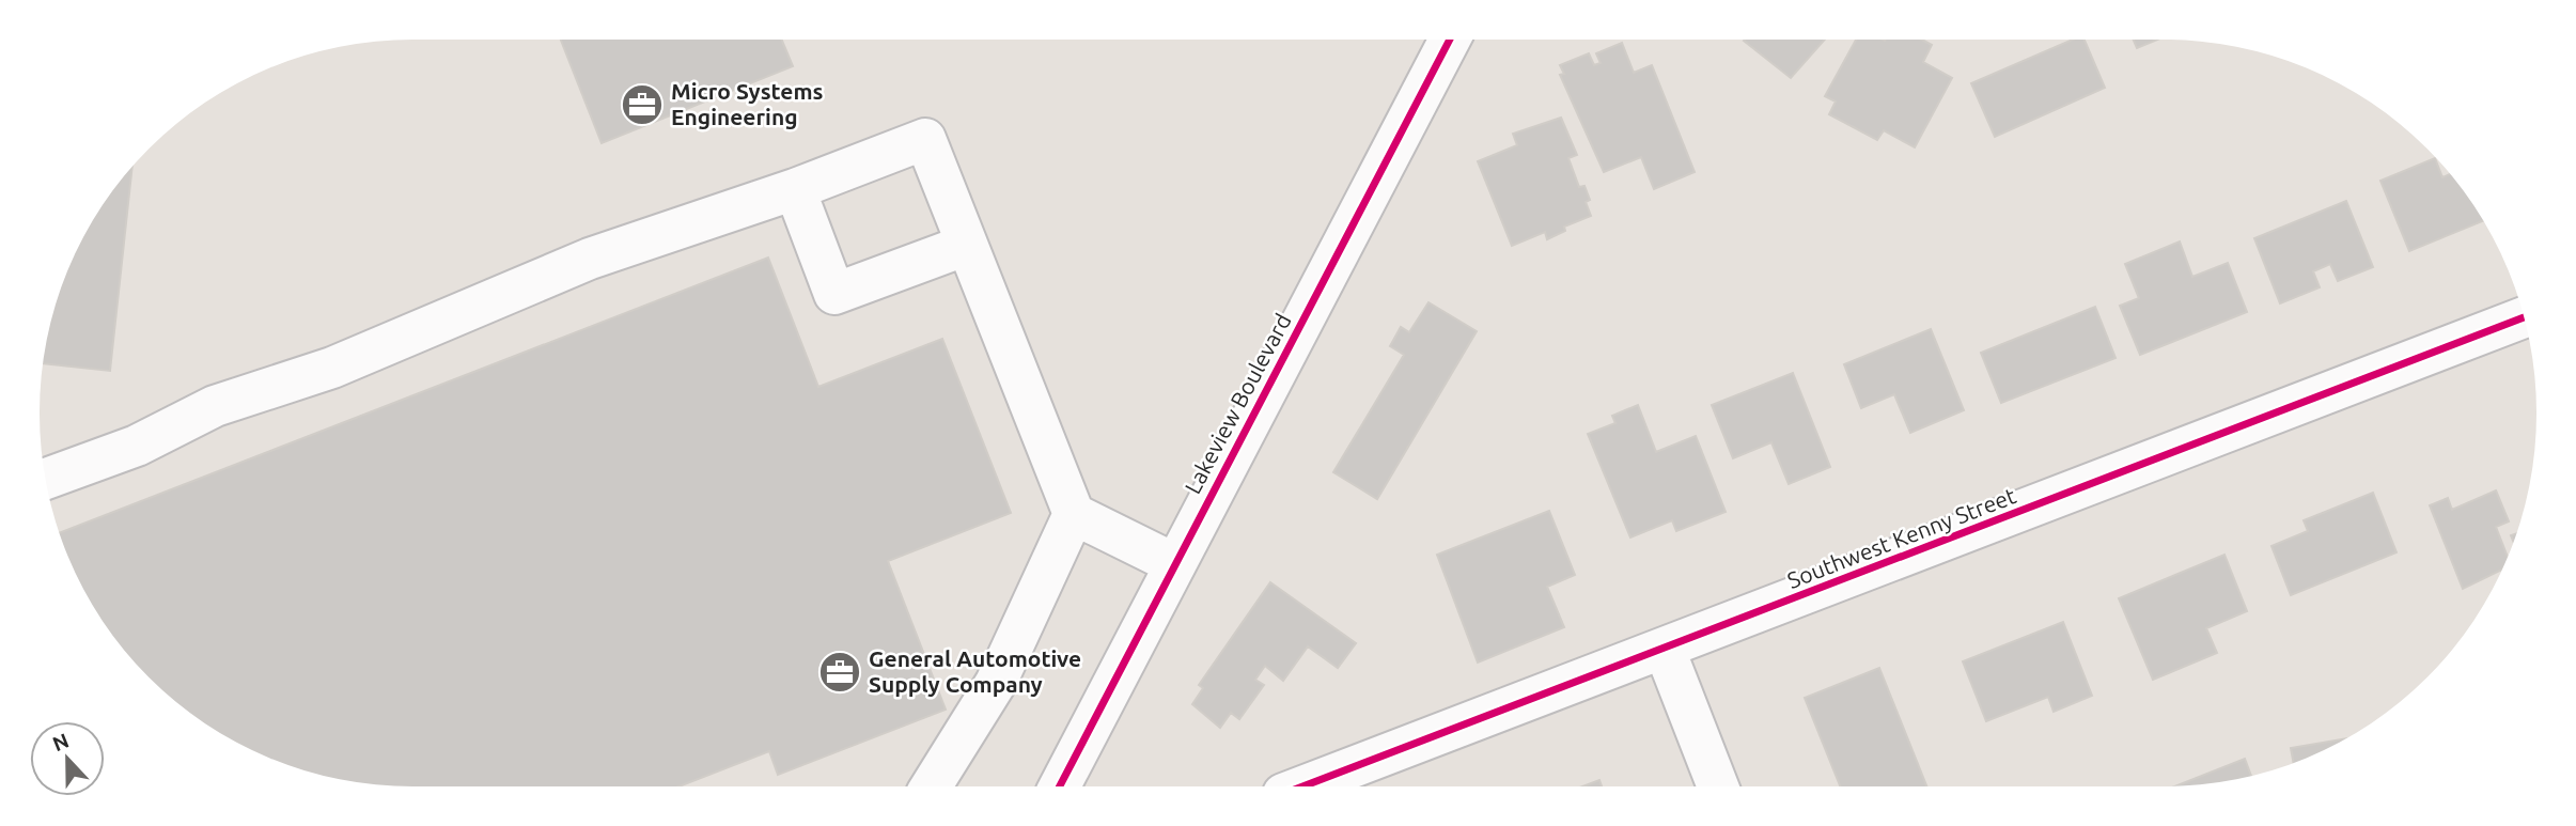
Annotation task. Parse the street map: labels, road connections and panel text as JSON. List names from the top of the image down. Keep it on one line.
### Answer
{"streets":{"street":["Lakeview Boulevard","Southwest Kenny Street"]},"places":{"office":["Micro Systems Engineering","General Automotive Supply Company"]},"north":"top"}
